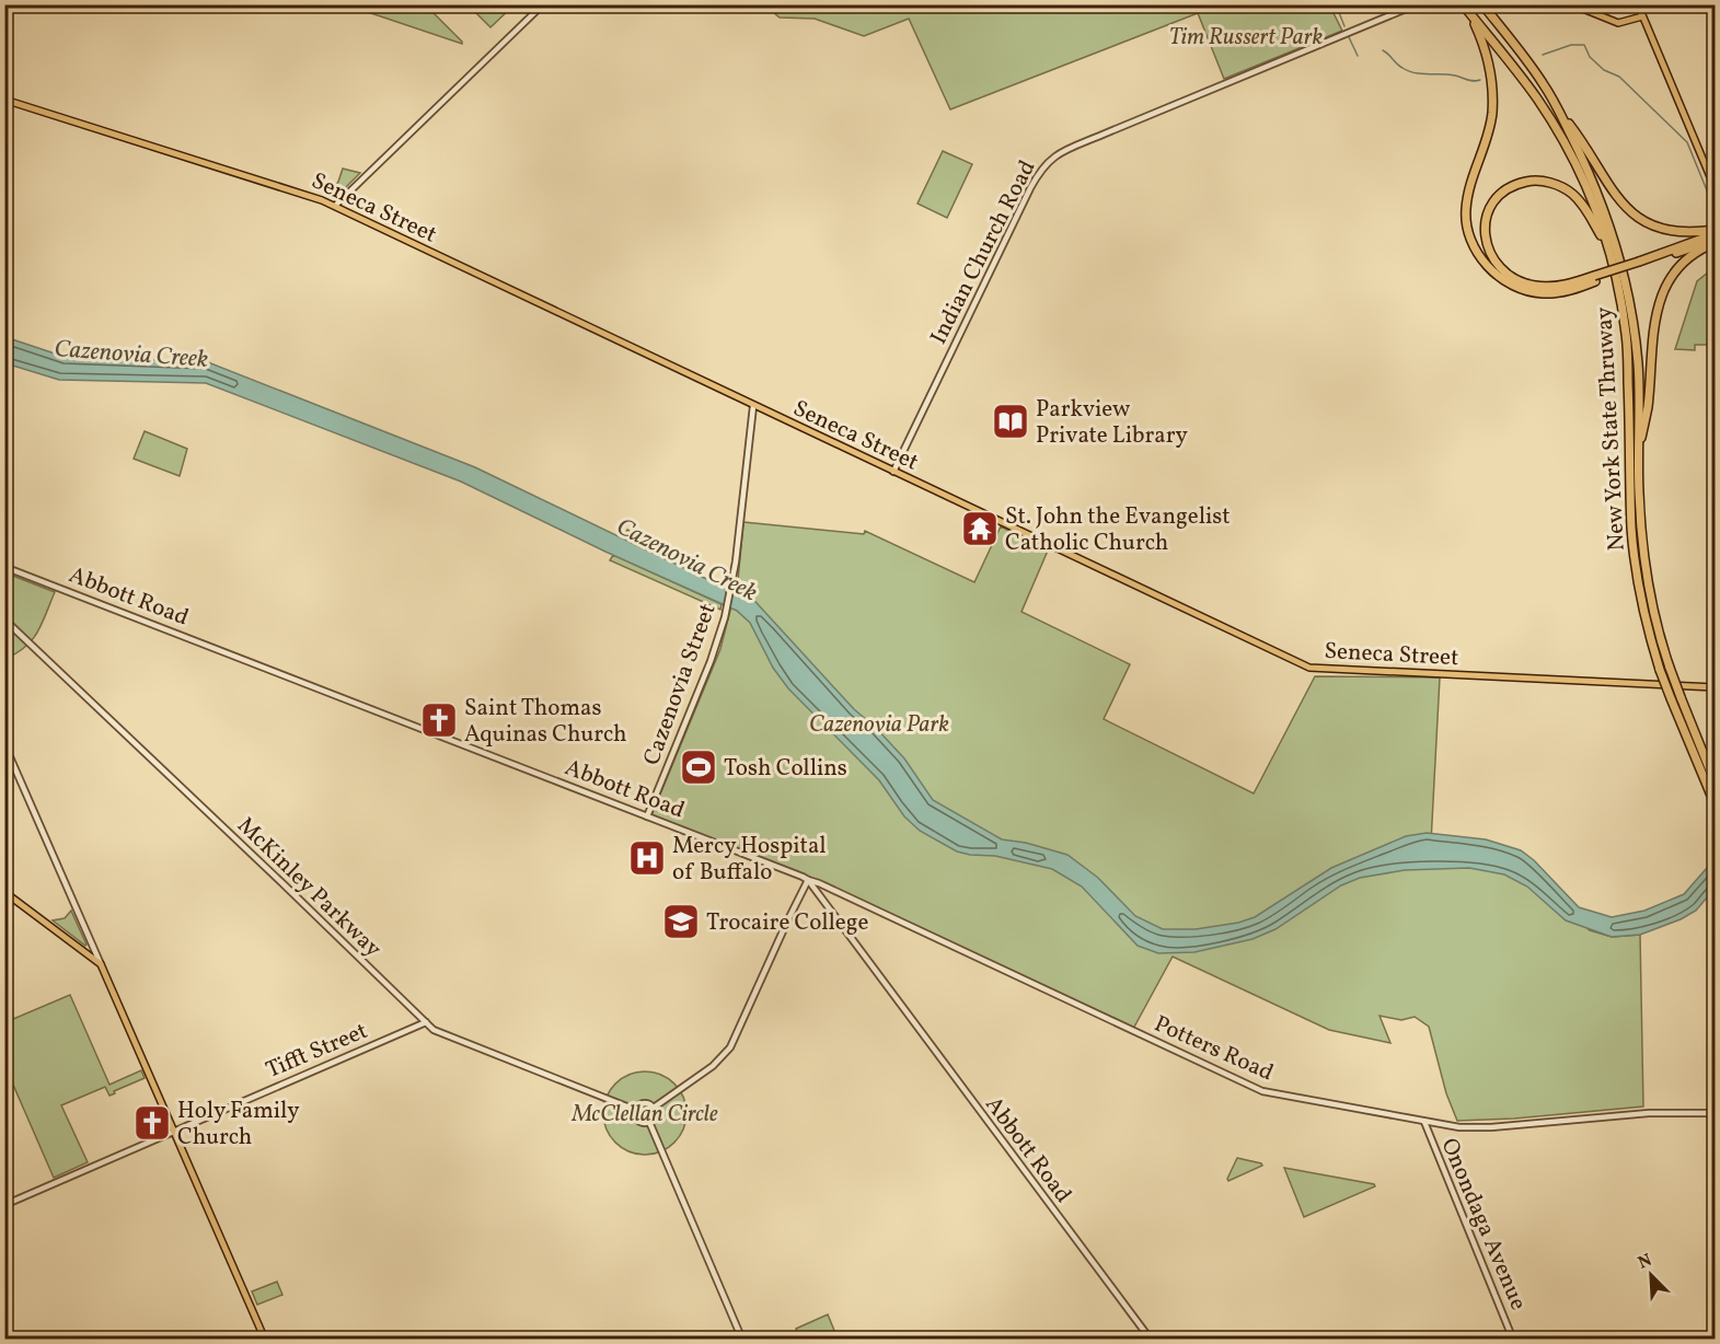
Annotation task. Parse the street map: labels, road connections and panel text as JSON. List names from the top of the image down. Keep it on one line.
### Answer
{"streets":{"highway":["New York State Thruway"],"main road":["Seneca Street"],"street":["Indian Church Road","Abbott Road","Cazenovia Street","McKinley Parkway","Potters Road","Tifft Street","Onondaga Avenue"]},"crossings":[["Seneca Street","Indian Church Road"],["Seneca Street","Cazenovia Street"],["Abbott Road","Cazenovia Street"],["Abbott Road","Potters Road"],["McKinley Parkway","Tifft Street"],["Potters Road","Onondaga Avenue"]],"water":["Cazenovia Creek"],"parks":["Tim Russert Park","Cazenovia Park","McClellan Circle"],"places":{"library":["Parkview Private Library"],"temple":["St. John the Evangelist Catholic Church"],"church":["Saint Thomas Aquinas Church","Holy Family Church"],"sports":["Tosh Collins"],"hospital":["Mercy Hospital of Buffalo"],"school or university":["Trocaire College"]},"north":"top left"}
